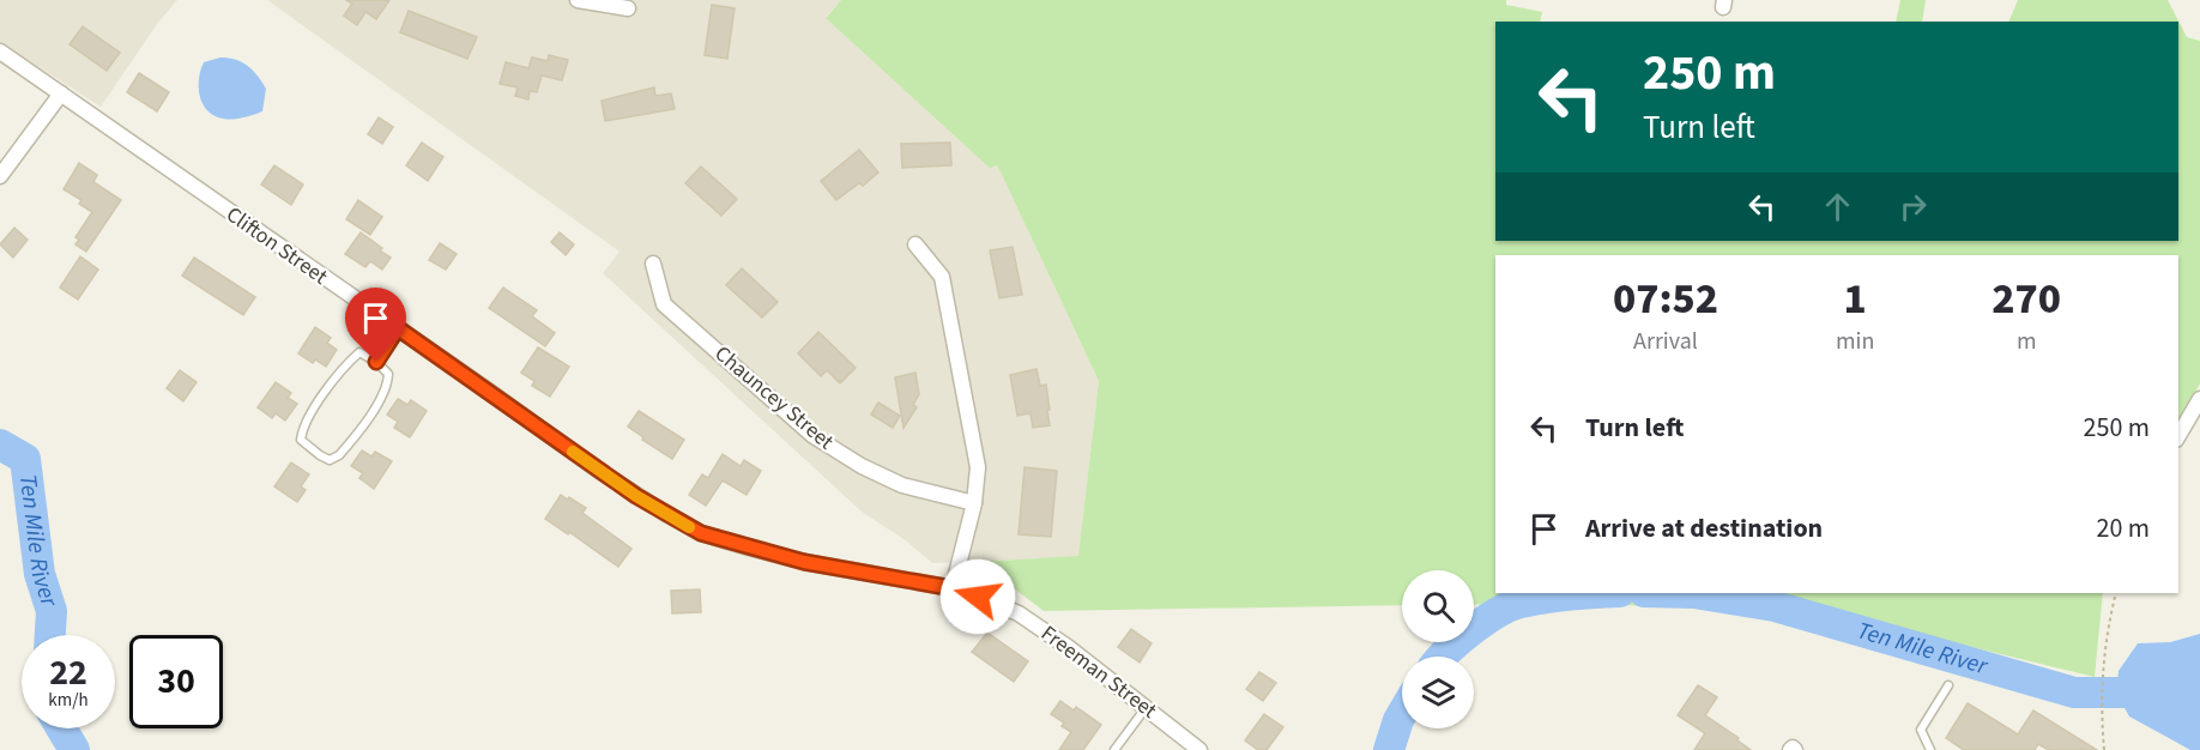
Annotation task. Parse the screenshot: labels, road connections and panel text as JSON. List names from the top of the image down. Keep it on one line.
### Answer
{"streets":{"street":["Clifton Street","Chauncey Street","Freeman Street"]},"crossings":[["Clifton Street","Freeman Street"]],"water":["Ten Mile River"],"page":{"turn":["250 m","Turn left"],"eta":["07:52","Arrival","1","min","270","m"],"list":[{"name":"Turn left","value":"250 m"},{"name":"Arrive at destination","value":"20 m"}],"speed":"22 km/h","limit":"30"}}
